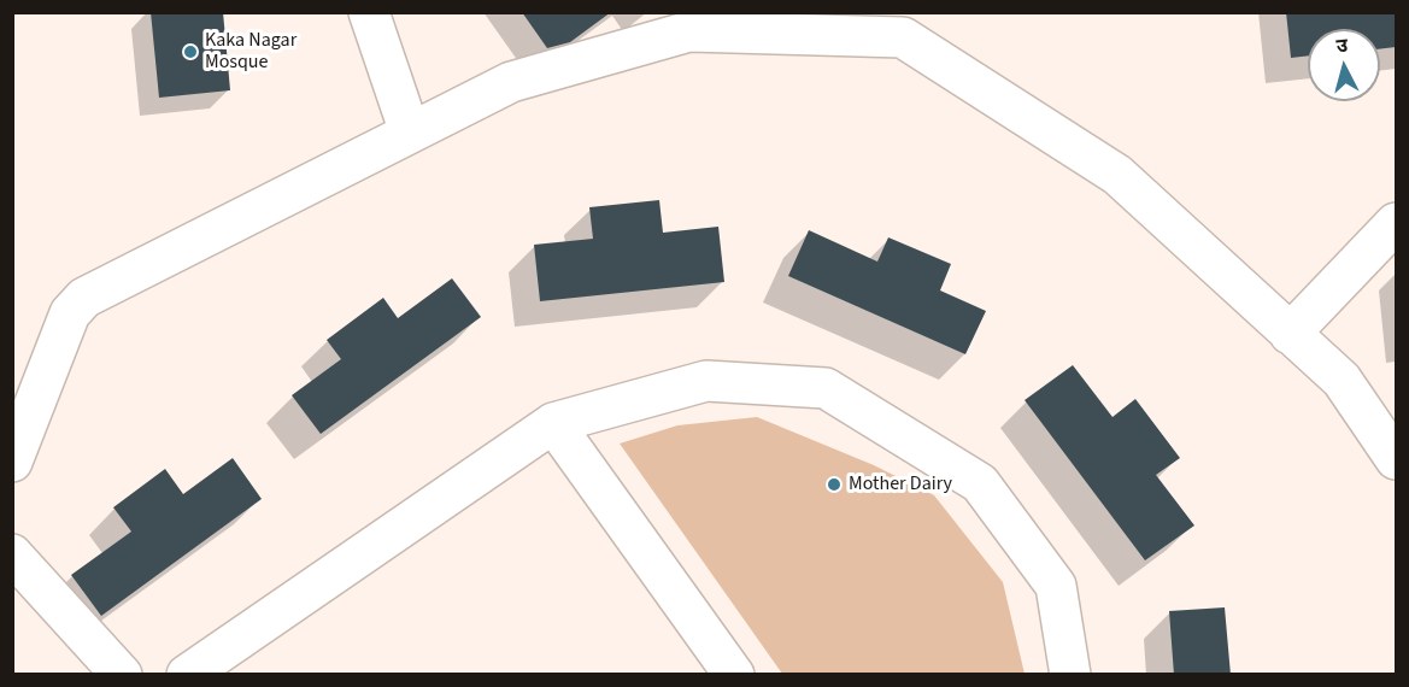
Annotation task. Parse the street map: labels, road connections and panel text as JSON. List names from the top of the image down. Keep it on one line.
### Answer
{"places":["Kaka Nagar Mosque","Mother Dairy"],"north":"top"}
